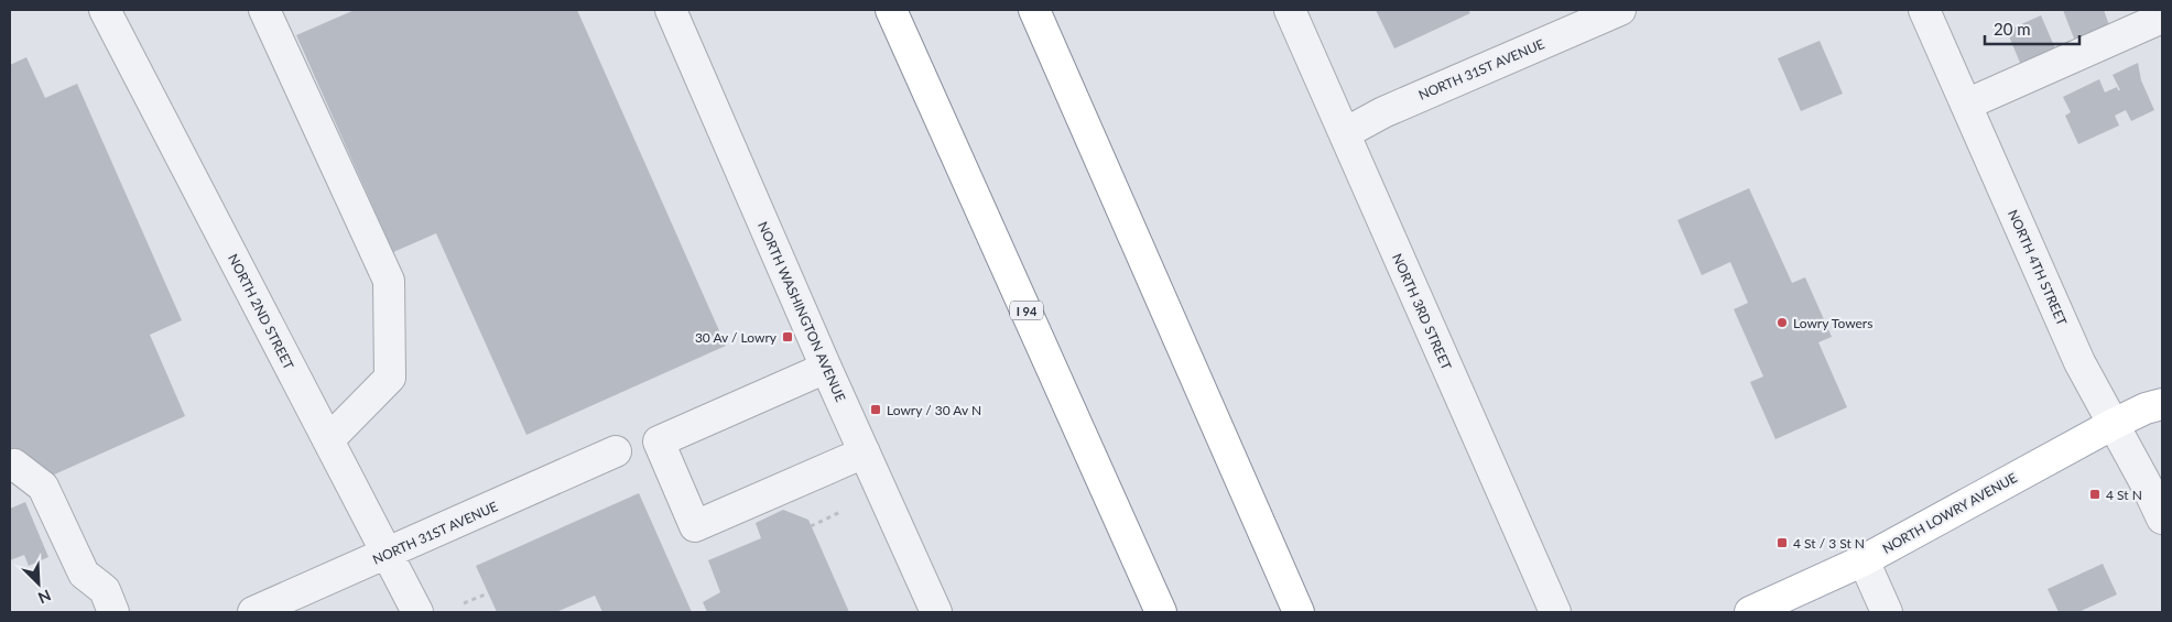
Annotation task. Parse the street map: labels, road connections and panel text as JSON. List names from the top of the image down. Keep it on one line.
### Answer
{"streets":{"main road":["I 94","NORTH LOWRY AVENUE"],"street":["NORTH 31ST AVENUE","NORTH 4TH STREET","NORTH 2ND STREET","NORTH WASHINGTON AVENUE","NORTH 3RD STREET"]},"crossings":[["NORTH 31ST AVENUE","NORTH 2ND STREET"],["NORTH 31ST AVENUE","NORTH 3RD STREET"],["NORTH 4TH STREET","NORTH LOWRY AVENUE"]],"places":{"other":["Lowry Towers"],"transit":["30 Av / Lowry","Lowry / 30 Av N","4 St N","4 St / 3 St N"]},"scale_bar":"20 m","north":"bottom right"}
